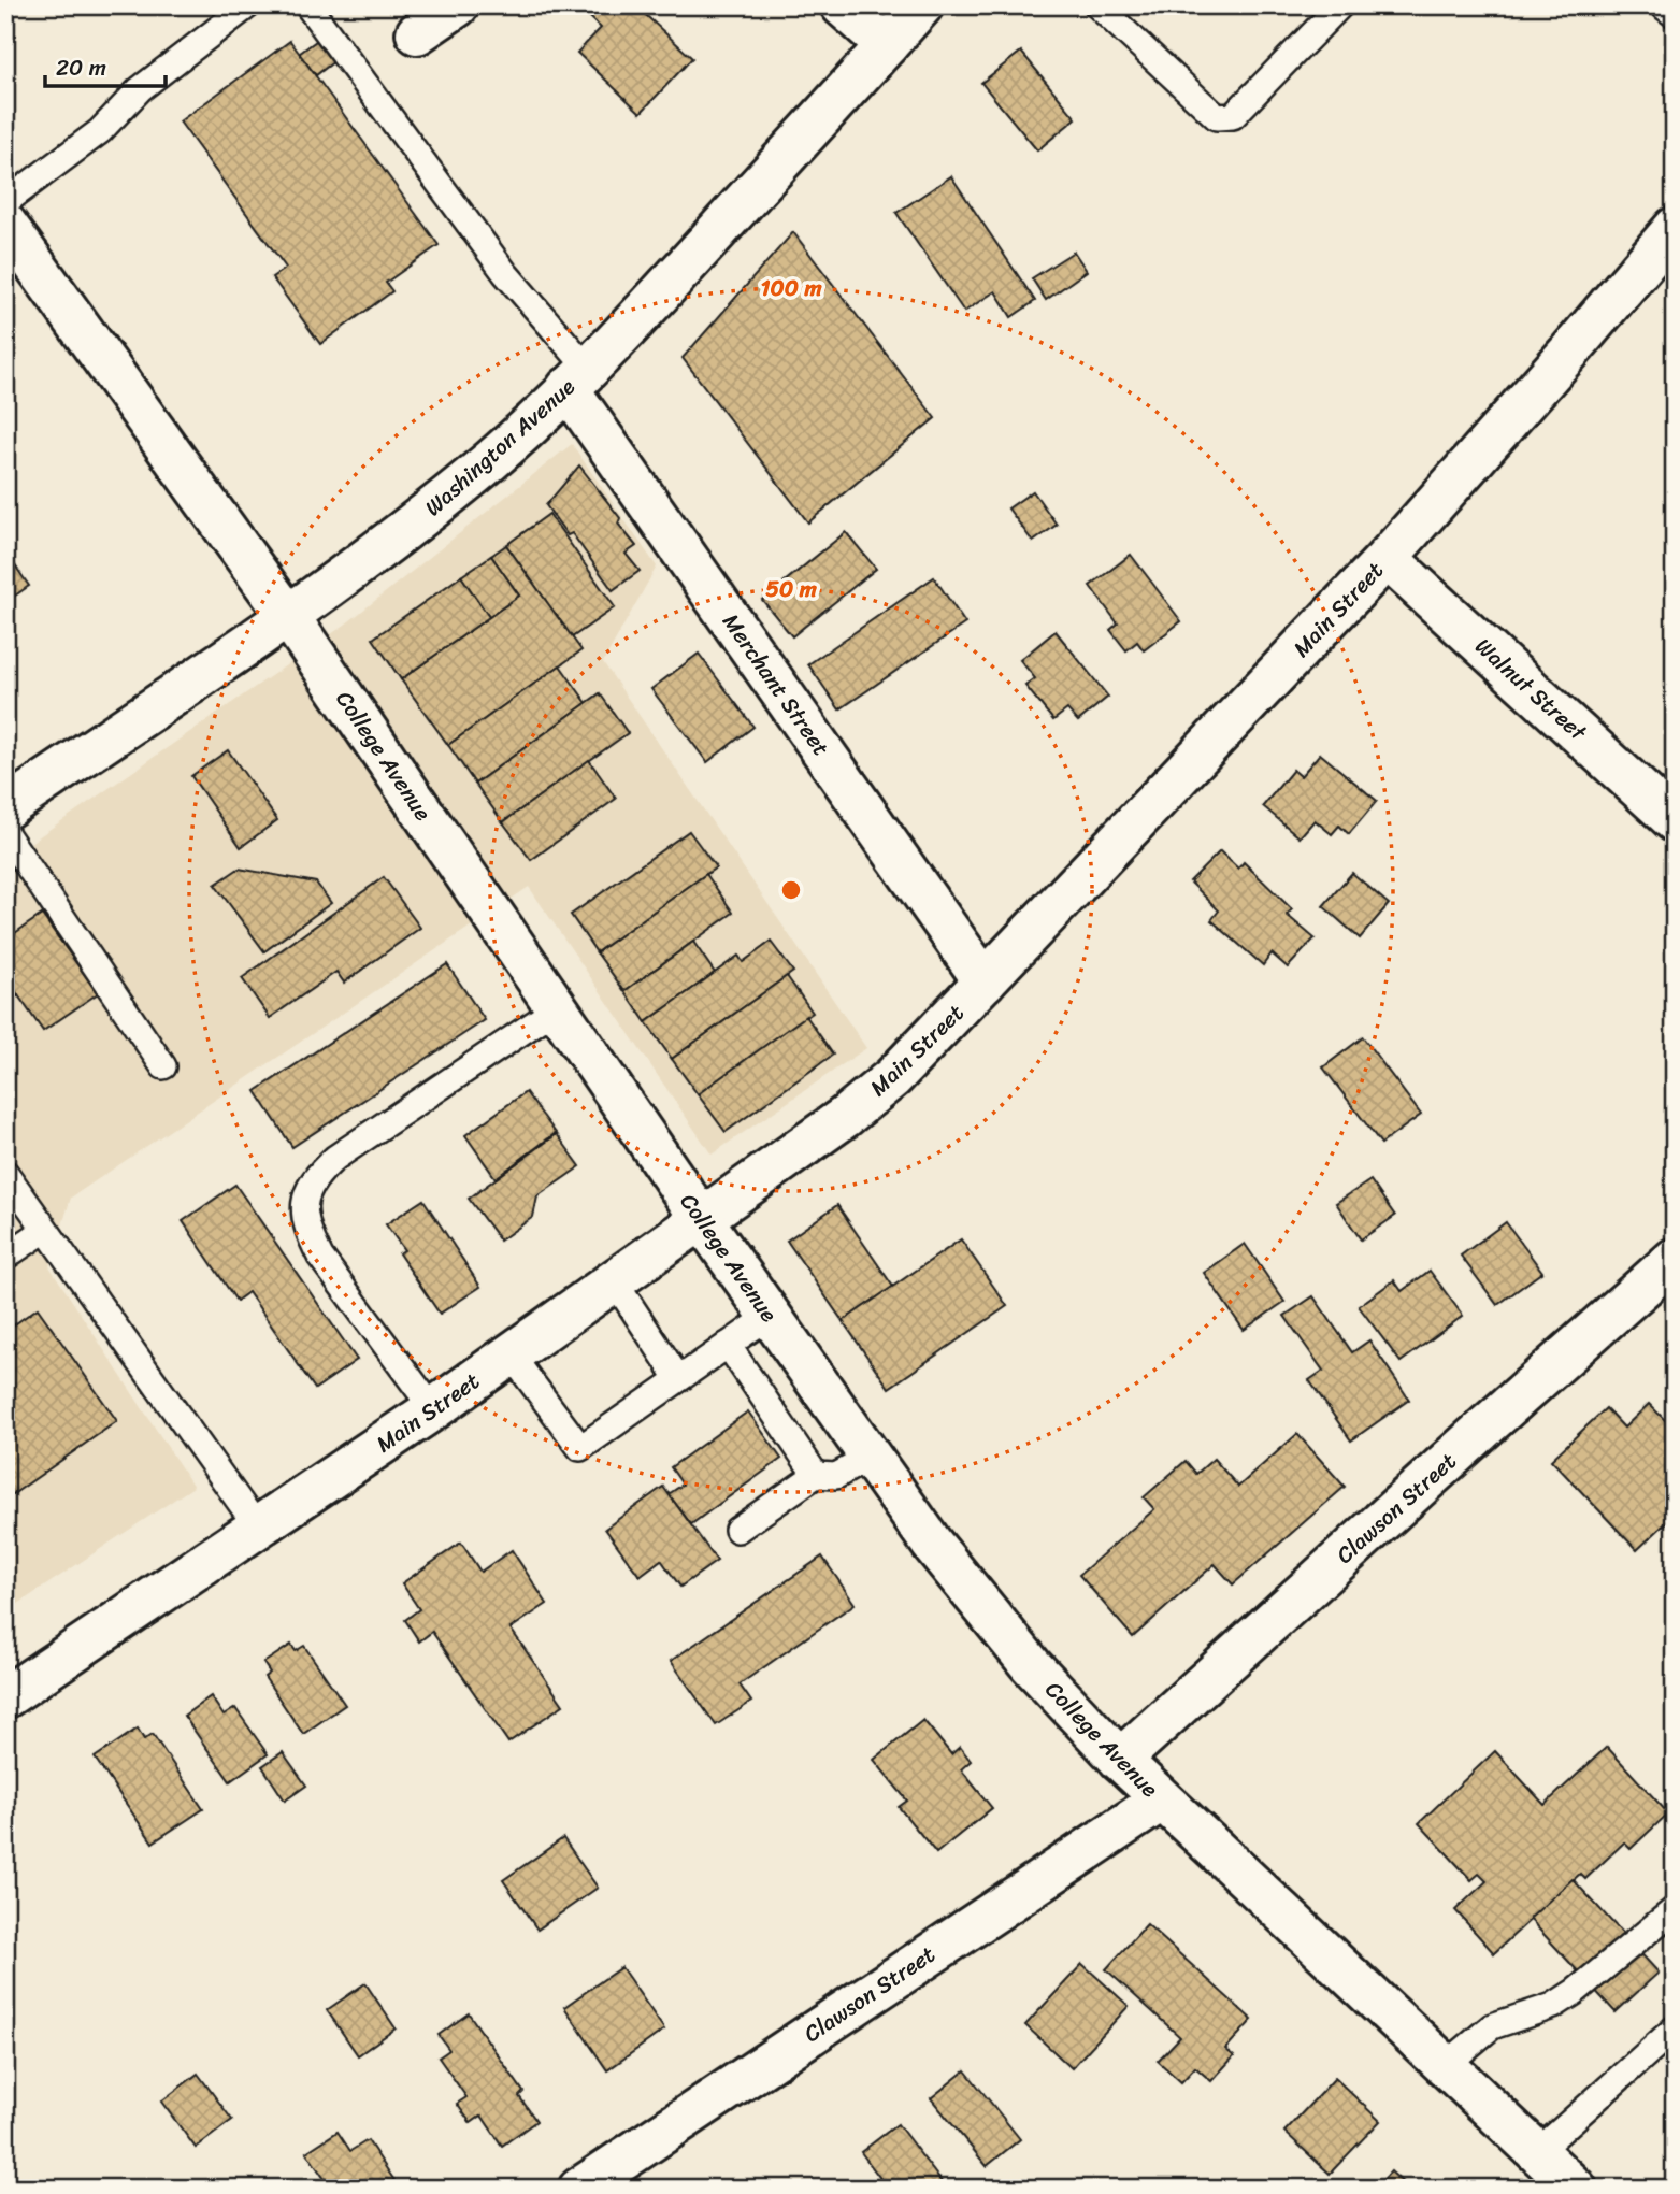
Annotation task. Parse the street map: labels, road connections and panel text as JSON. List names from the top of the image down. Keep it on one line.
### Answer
{"streets":{"street":["Washington Avenue","Main Street","Merchant Street","Walnut Street","College Avenue","Clawson Street"]},"crossings":[["Washington Avenue","Merchant Street"],["Washington Avenue","College Avenue"],["Main Street","Merchant Street"],["Main Street","Walnut Street"],["Main Street","College Avenue"],["College Avenue","Clawson Street"]],"scale_bar":"20 m","rings":["100 m","50 m"]}
